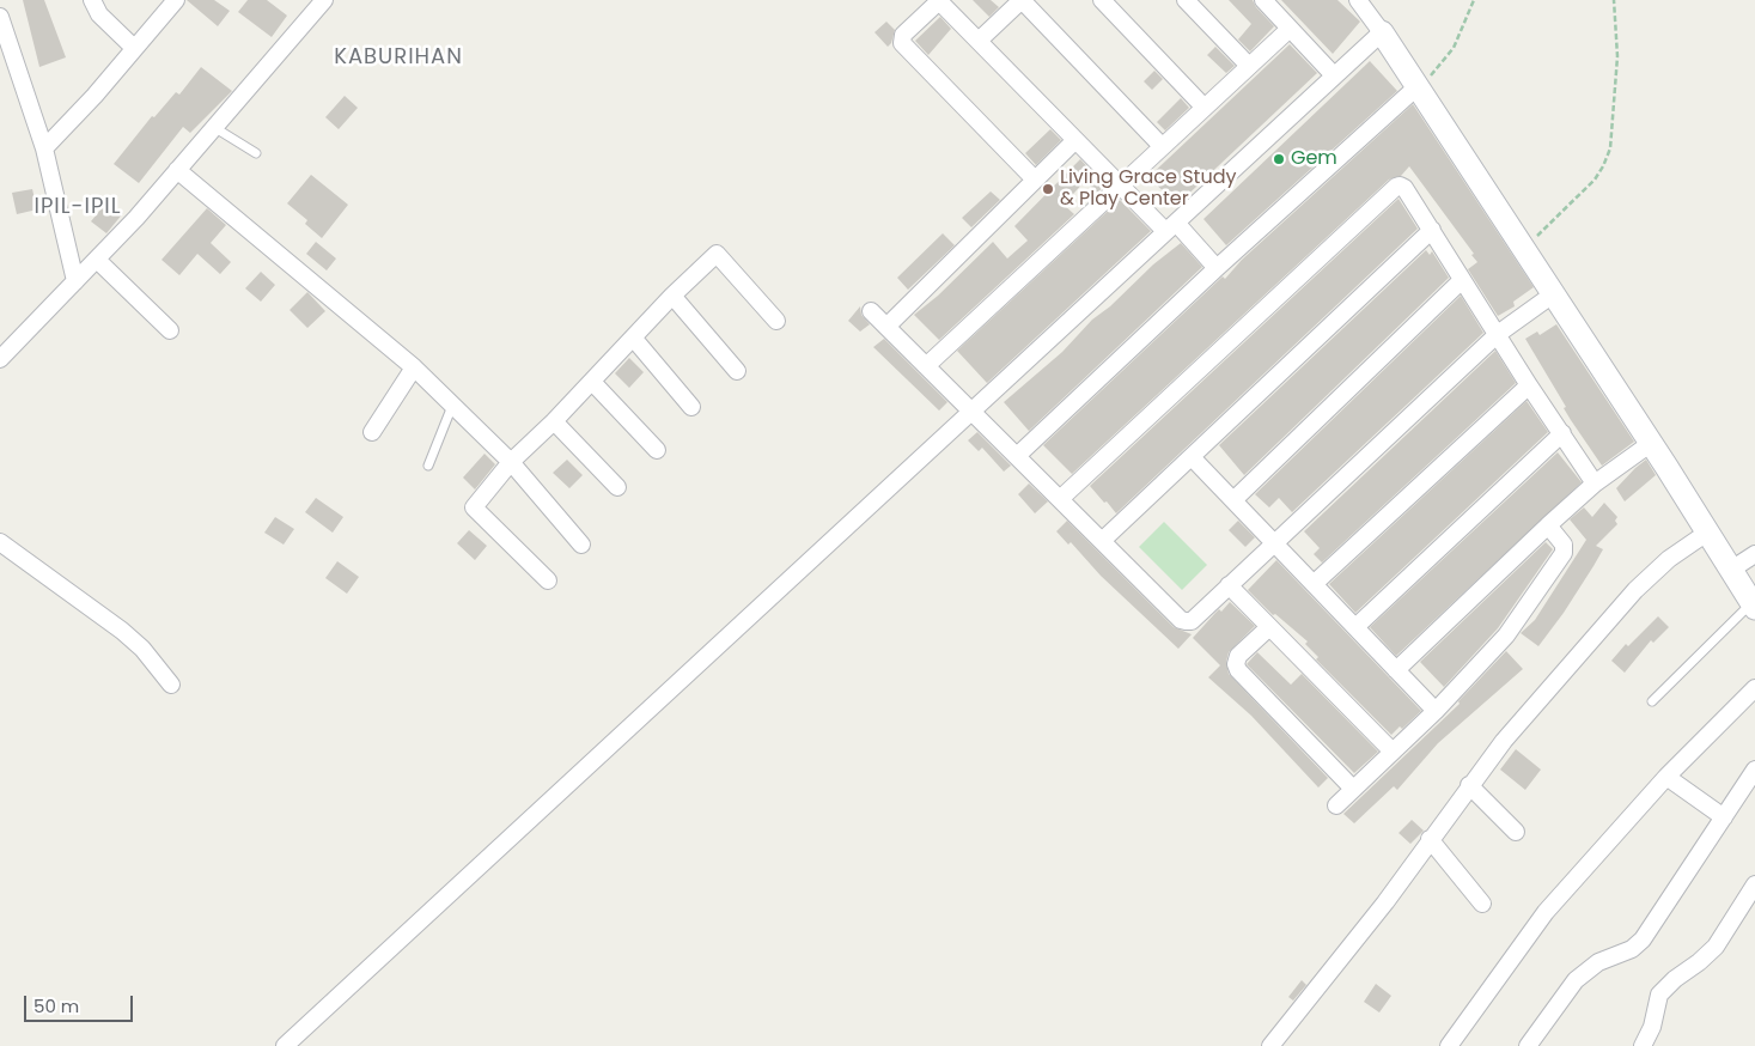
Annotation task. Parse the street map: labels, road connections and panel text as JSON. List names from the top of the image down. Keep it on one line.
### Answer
{"districts":["KABURIHAN","IPIL-IPIL"],"places":["Gem","Living Grace Study & Play Center"],"scale_bar":"50 m"}
